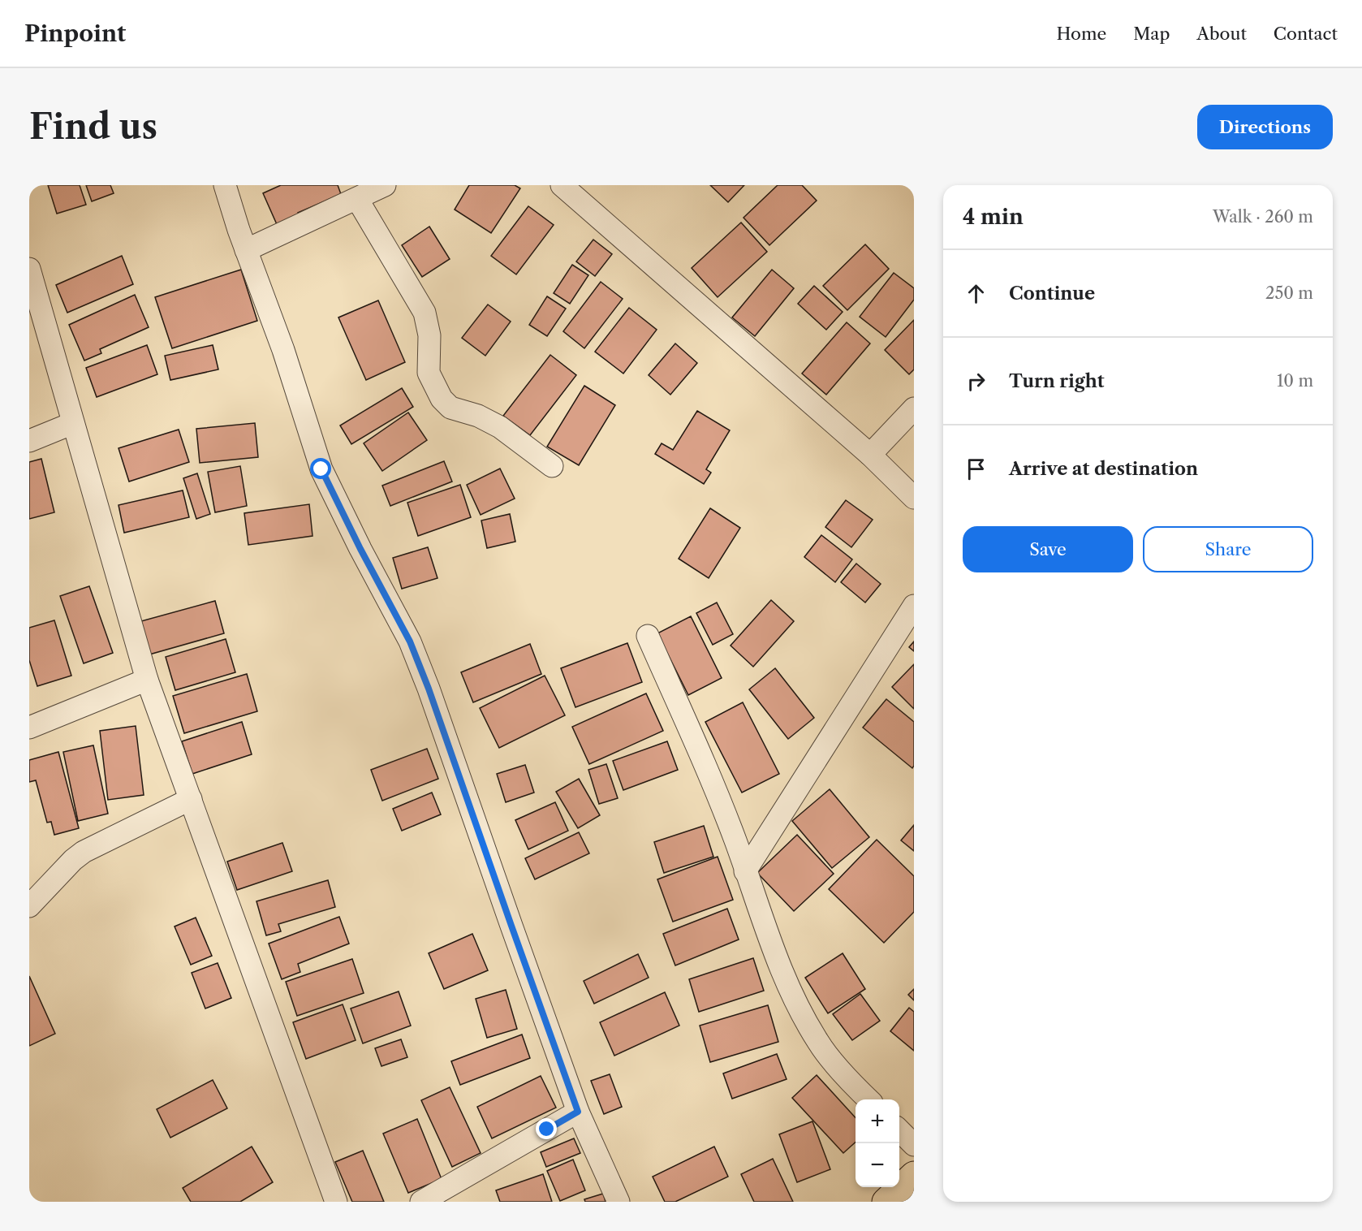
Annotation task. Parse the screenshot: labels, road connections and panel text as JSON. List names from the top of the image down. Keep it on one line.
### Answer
{"page":{"header":"Pinpoint","nav":["Home","Map","About","Contact"],"buttons":["Directions",["Save","Share"]],"title":"Find us","heading":["4 min","Walk · 260 m"],"list":[["Continue","250 m"],["Turn right","10 m"],"Arrive at destination"],"map_buttons":["+","−"]}}
